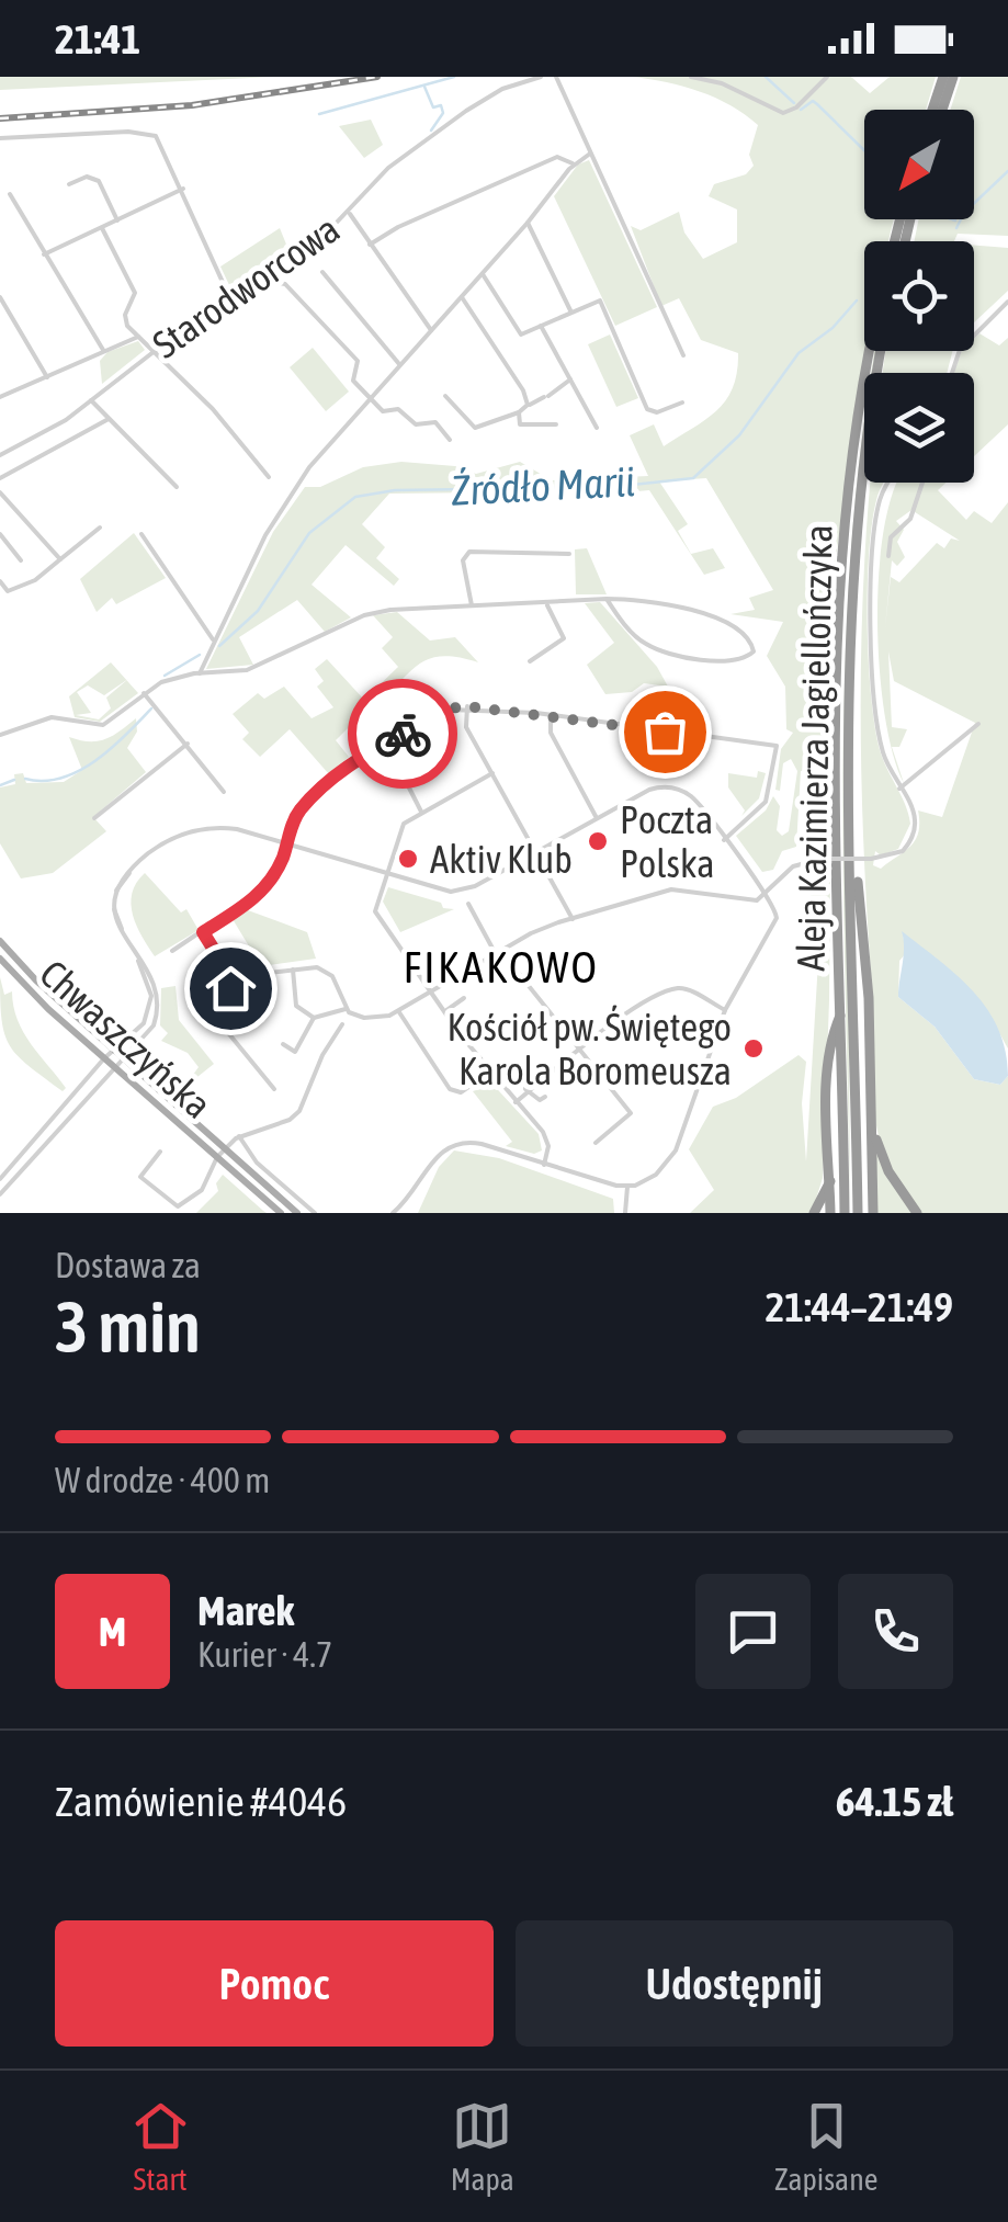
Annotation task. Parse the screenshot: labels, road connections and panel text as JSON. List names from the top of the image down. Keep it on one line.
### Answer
{"streets":{"highway":["Aleja Kazimierza Jagiellończyka"],"main road":["Chwaszczyńska"],"street":["Starodworcowa"]},"districts":["FIKAKOWO"],"water":["Źródło Marii"],"places":["Poczta Polska","Aktiv Klub","Kościół pw. Świętego Karola Boromeusza"],"north":"bottom left","page":{"status":"21:41","heading":["3 min","Dostawa za","21:44–21:49"],"panel":["Marek","Kurier · 4.7","Zamówienie #4046","64.15 zł"],"bar":"W drodze · 400 m","round":"M","buttons":["Pomoc","Udostępnij"],"tabs":["Start","Mapa","Zapisane"]}}
